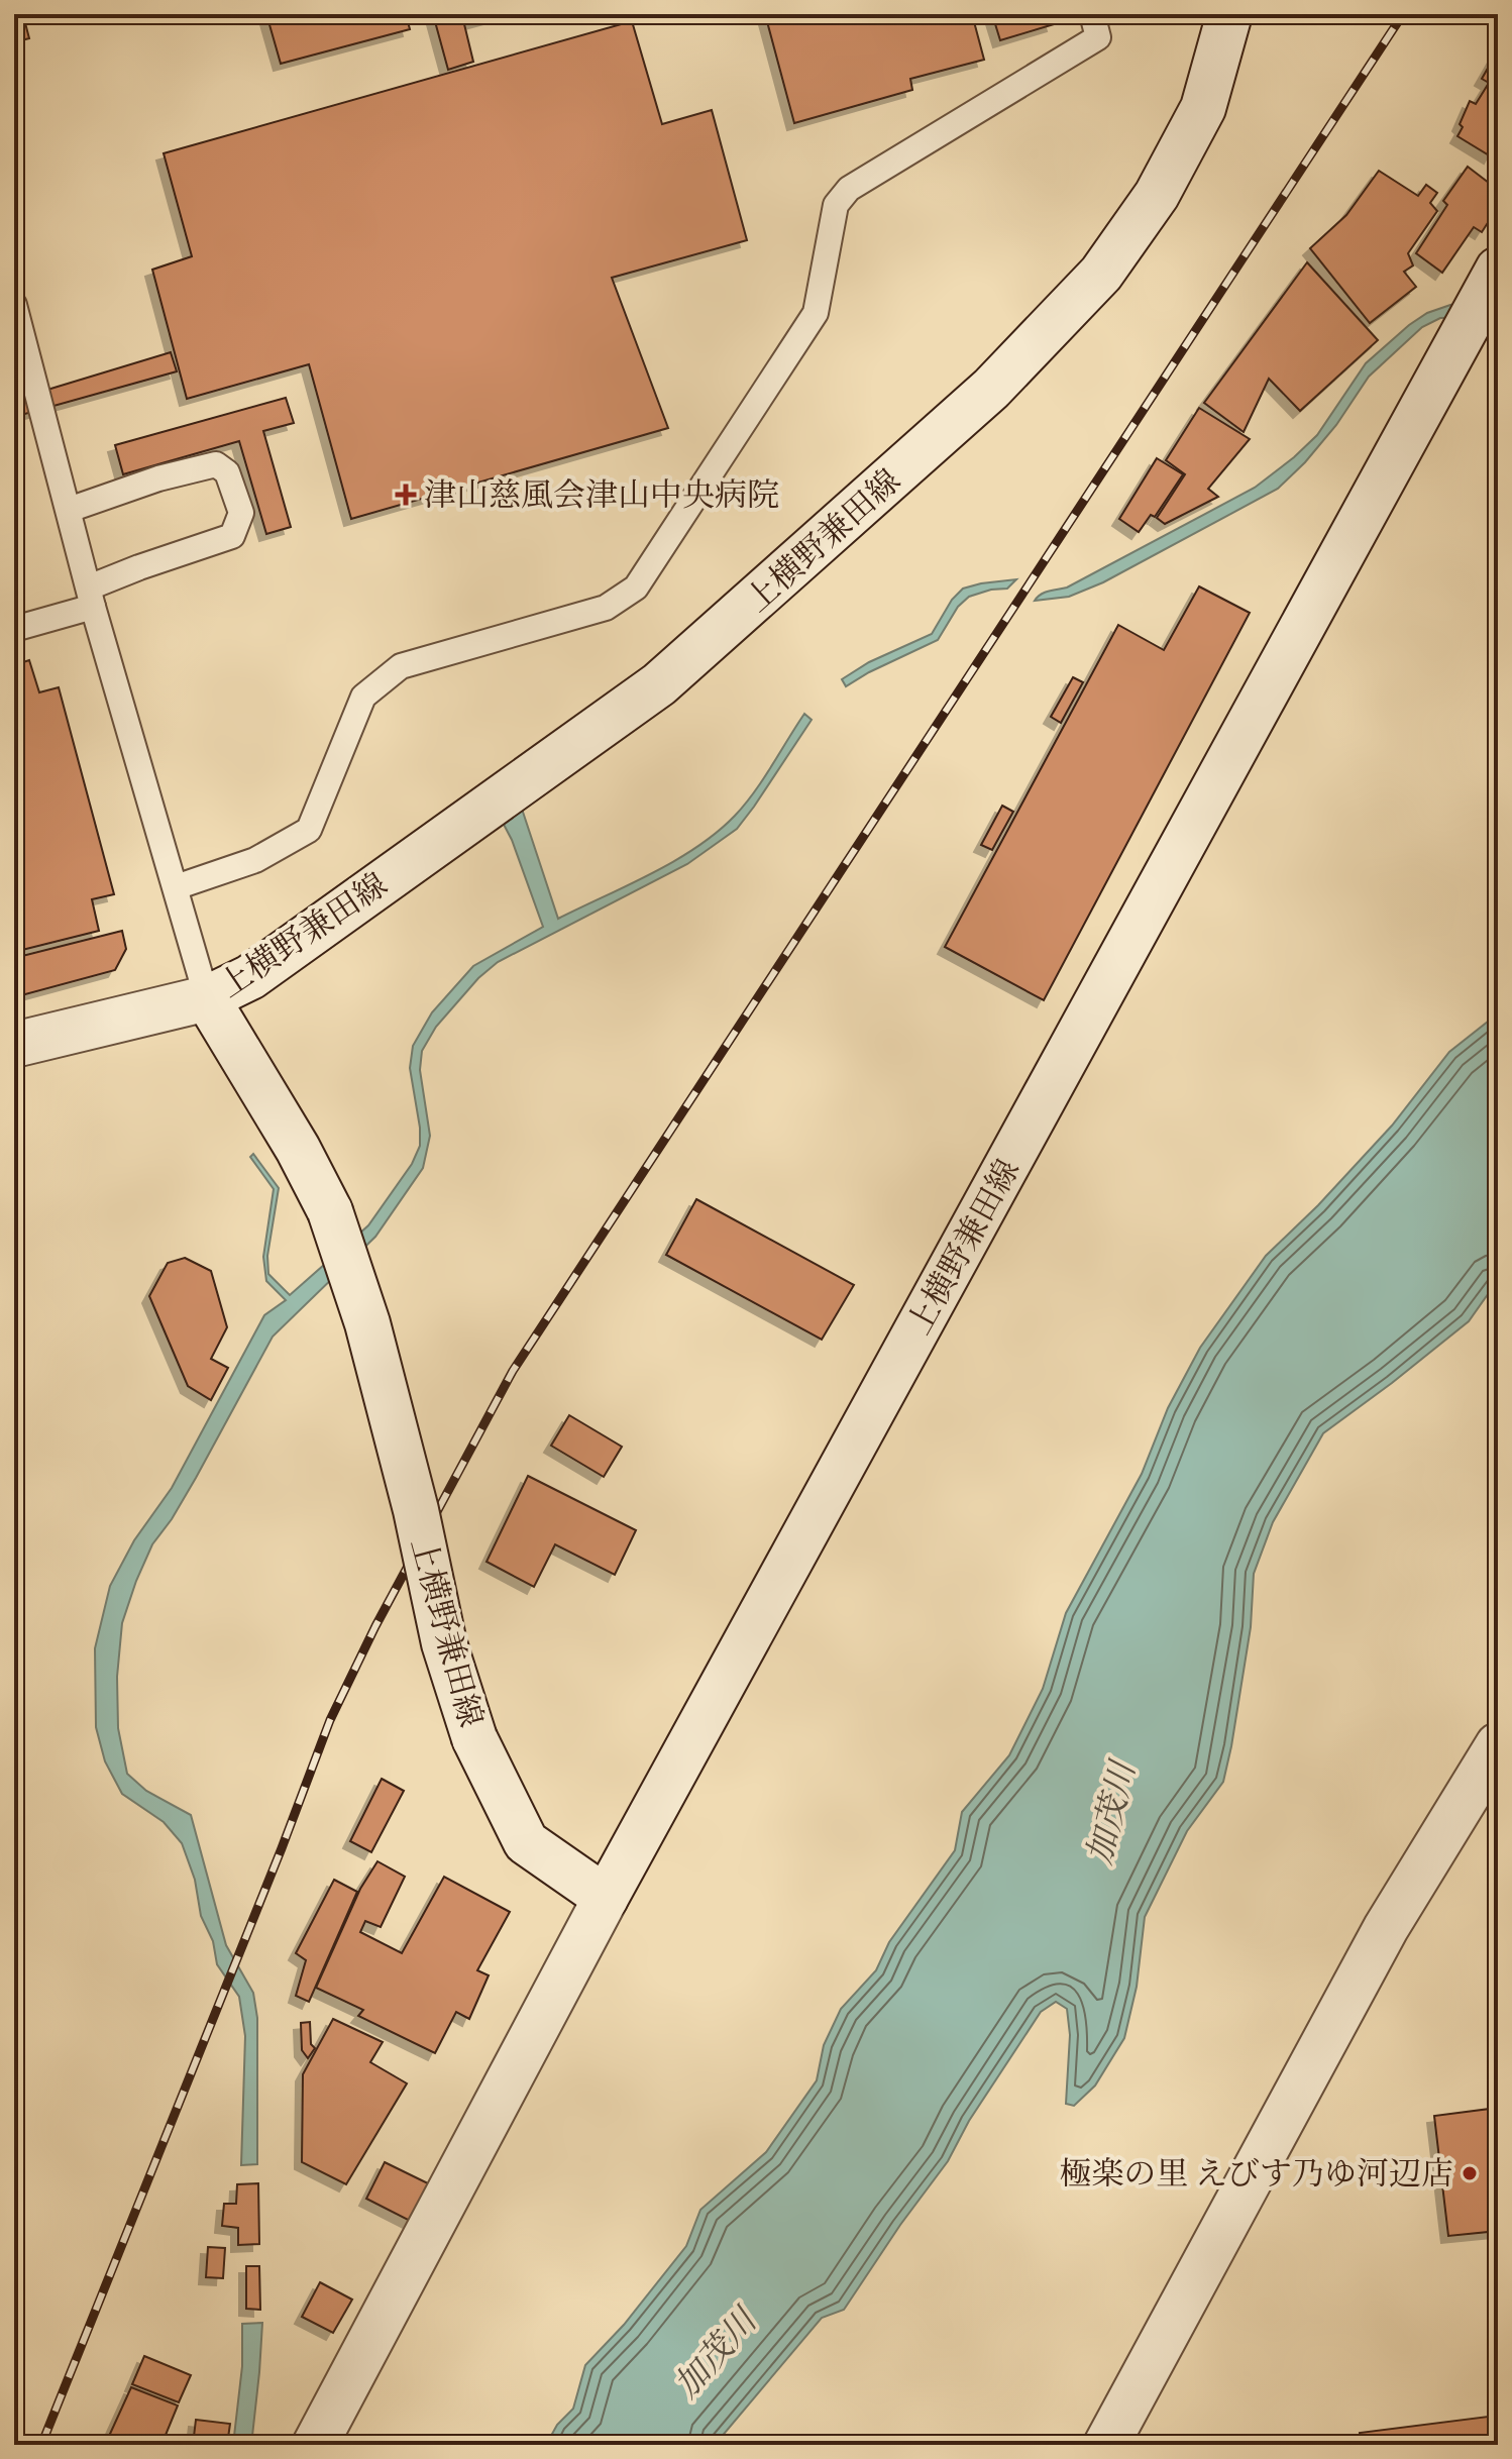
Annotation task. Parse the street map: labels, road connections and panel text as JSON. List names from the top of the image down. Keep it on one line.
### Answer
{"streets":{"main road":["上横野兼田線"]},"water":["加茂川"],"places":{"health":["津山慈風会津山中央病院"],"other":["極楽の里 えびす乃ゆ河辺店"]}}
